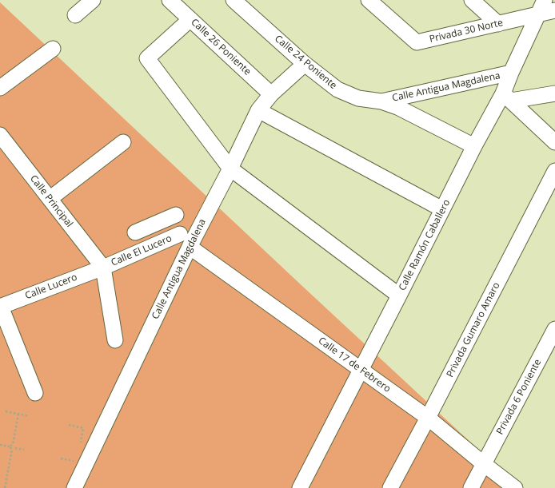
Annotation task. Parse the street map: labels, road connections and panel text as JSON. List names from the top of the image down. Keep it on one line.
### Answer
{"streets":{"street":["Privada 30 Norte","Calle 26 Poniente","Calle 24 Poniente","Calle Antigua Magdalena","Calle Principal","Calle Ramón Caballero","Calle El Lucero","Calle Lucero","Privada Gumaro Amaro","Calle 17 de Febrero","Privada 6 Poniente"]},"crossings":[["Privada 30 Norte","Calle Ramón Caballero"],["Calle 26 Poniente","Calle Antigua Magdalena"],["Calle 24 Poniente","Calle Antigua Magdalena"],["Calle 24 Poniente","Calle Ramón Caballero"],["Calle Antigua Magdalena","Calle Ramón Caballero"],["Calle Antigua Magdalena","Calle 17 de Febrero"],["Calle Principal","Calle El Lucero"],["Calle Principal","Calle Lucero"],["Calle Ramón Caballero","Calle 17 de Febrero"],["Calle El Lucero","Calle Lucero"],["Privada Gumaro Amaro","Calle 17 de Febrero"],["Calle 17 de Febrero","Privada 6 Poniente"]]}
